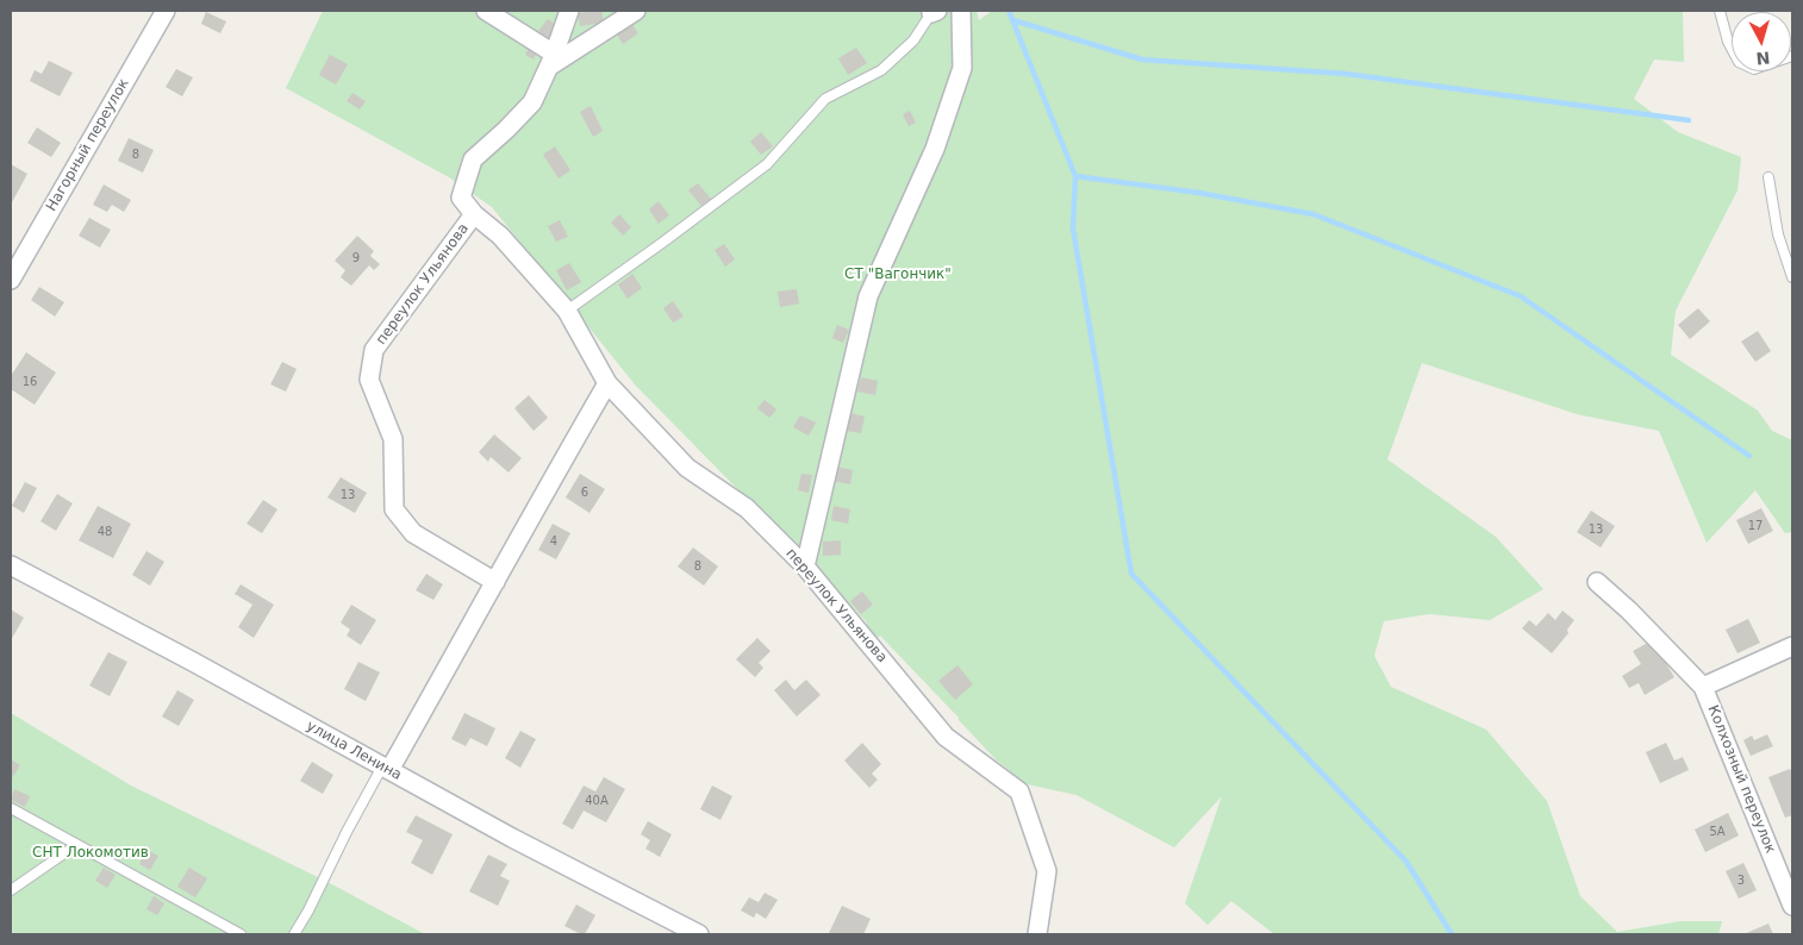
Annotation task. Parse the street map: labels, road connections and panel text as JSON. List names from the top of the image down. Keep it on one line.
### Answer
{"streets":{"street":["Нагорный переулок","переулок Ульянова","улица Ленина","Колхозный переулок"]},"parks":["СТ \"Вагончик\"","СНТ Локомотив"],"house_numbers":["8","9","16","6","13","17","13","48","4","8","40А","5А","3"],"north":"bottom"}
